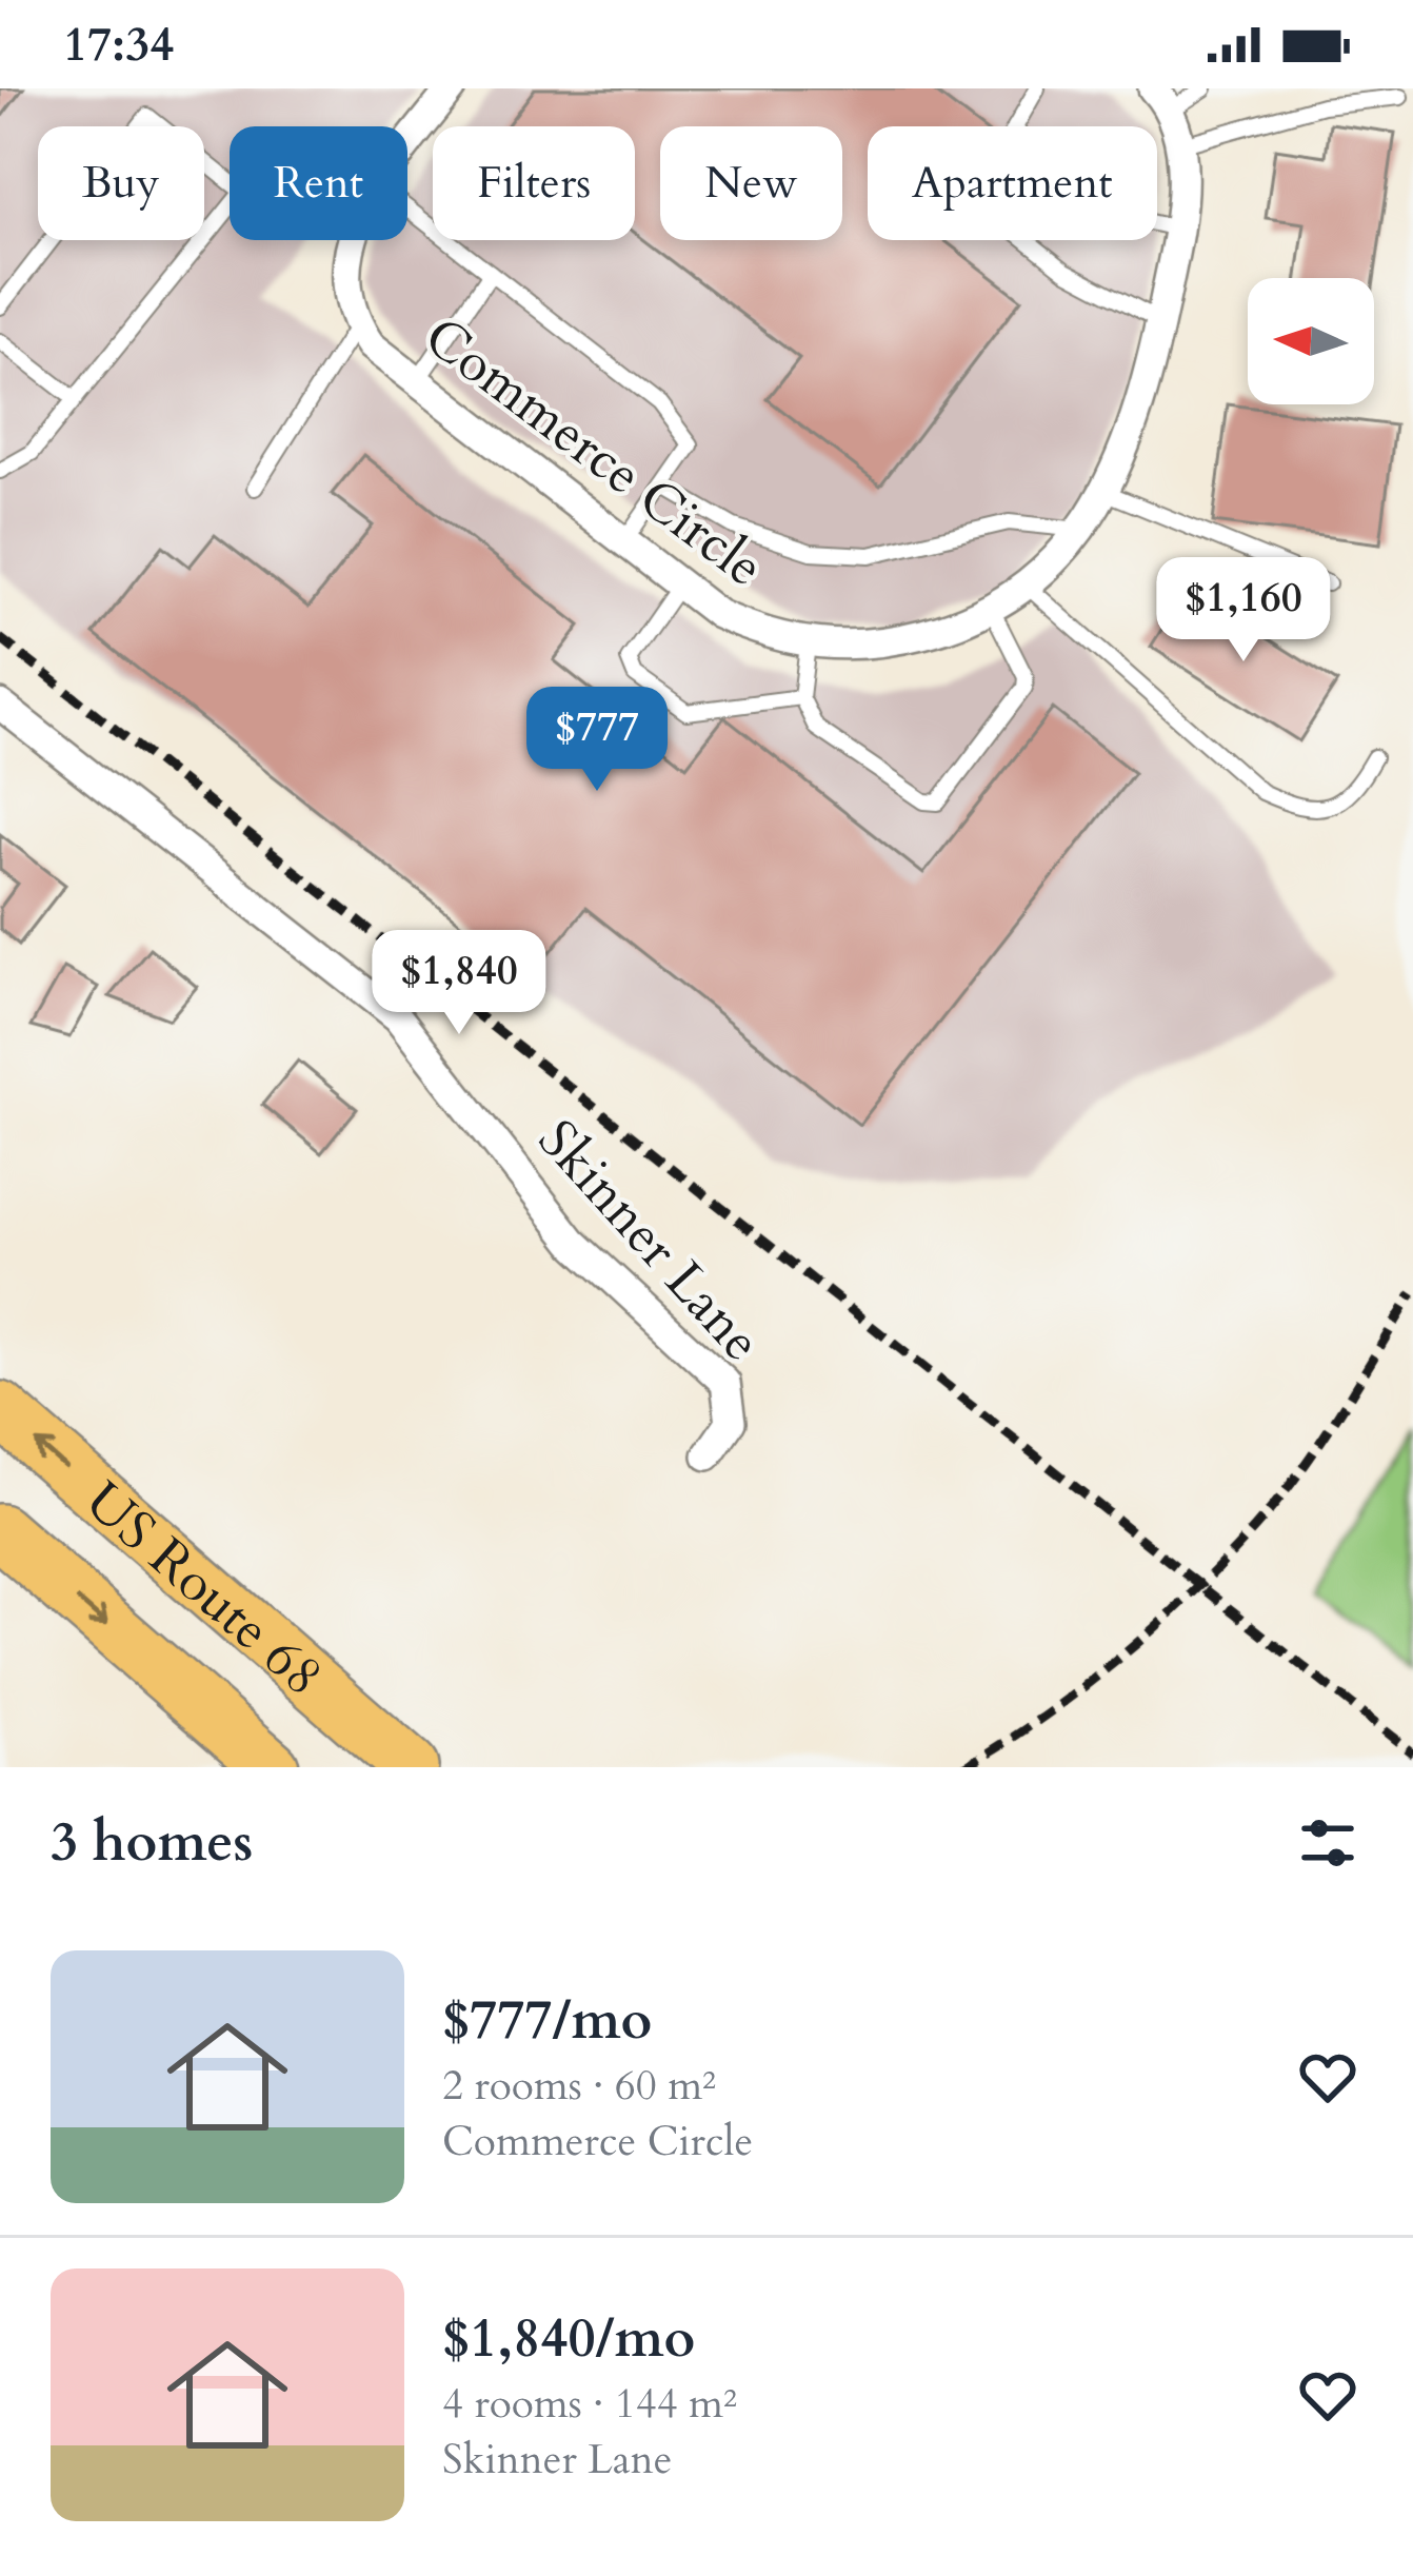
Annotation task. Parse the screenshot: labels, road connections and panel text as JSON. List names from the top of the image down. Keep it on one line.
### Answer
{"streets":{"highway":["US Route 68"],"street":["Commerce Circle","Skinner Lane"]},"north":"left","page":{"status":"17:34","chip":["Buy","Rent","Filters","New","Apartment"],"price":["$1,160","$777","$1,840"],"heading":"3 homes","list":[{"name":"$777/mo","note":"2 rooms · 60 m² · Commerce Circle"},{"name":"$1,840/mo","note":"4 rooms · 144 m² · Skinner Lane"}]}}
